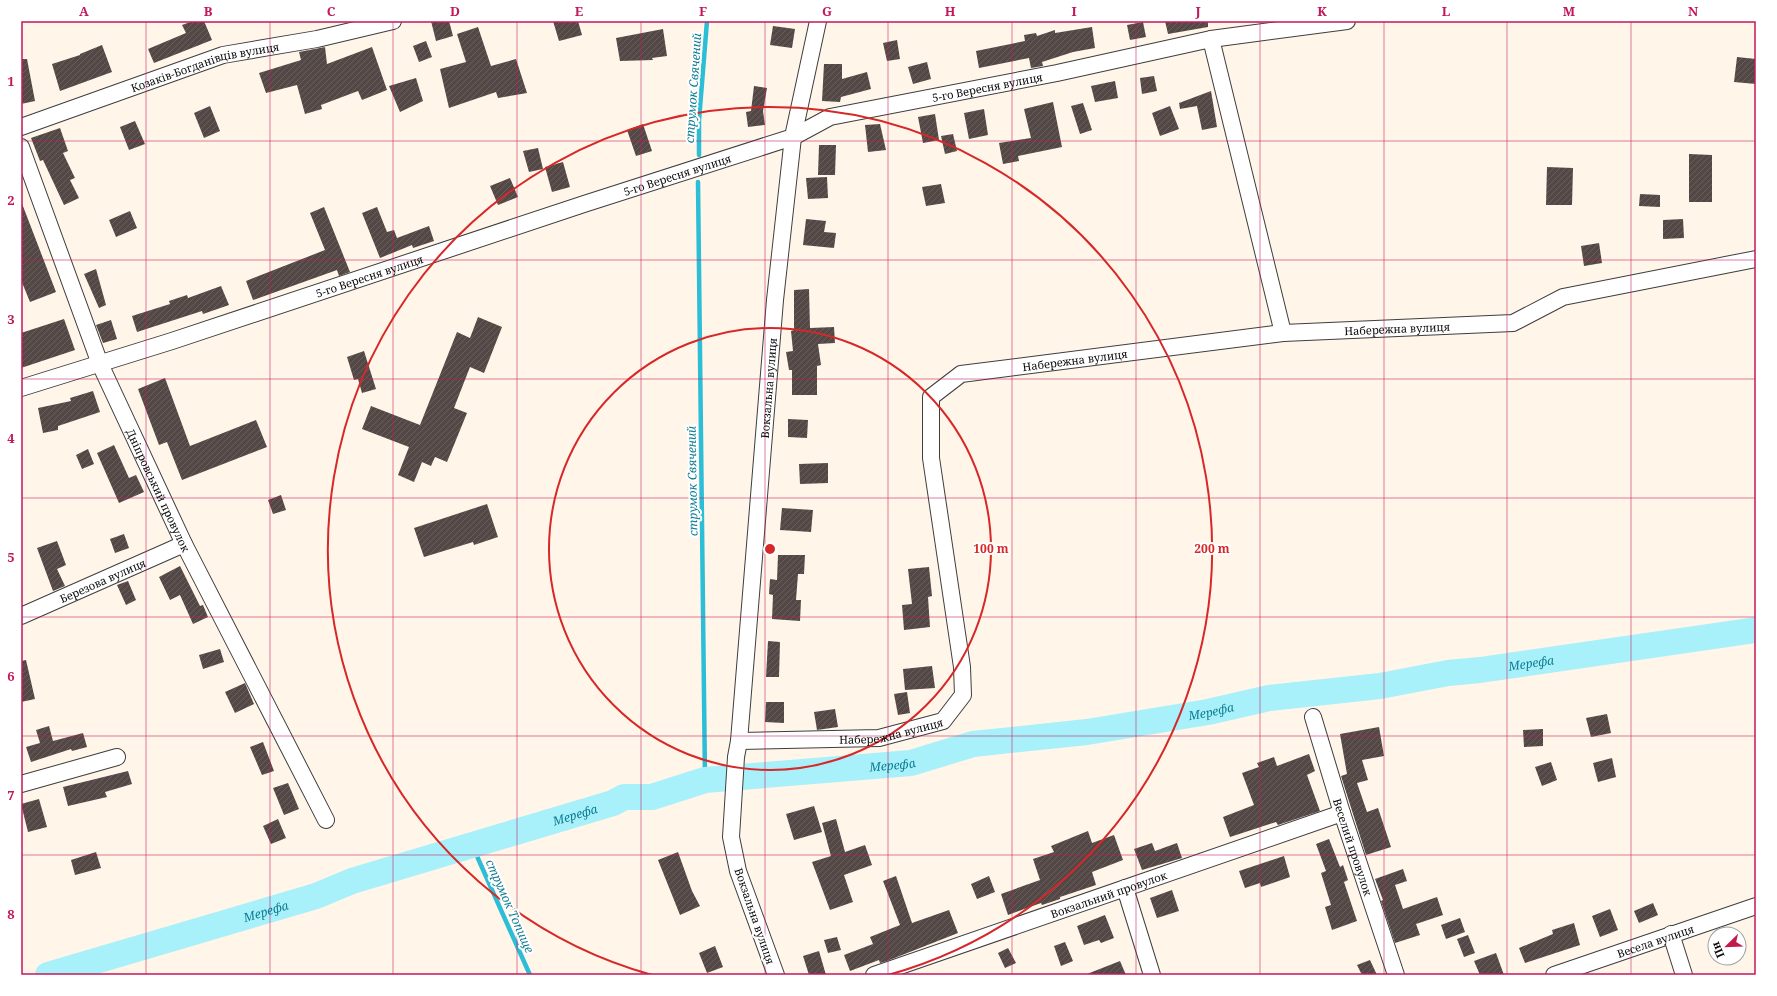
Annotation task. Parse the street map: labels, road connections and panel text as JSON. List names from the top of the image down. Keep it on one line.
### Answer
{"streets":{"street":["Козаків-Богданівців вулиця","5-го Вересня вулиця","Набережна вулиця","Вокзальна вулиця","Дніпровський провулок","Березова вулиця","Веселий провулок","Вокзальний провулок","Весела вулиця"]},"crossings":[["5-го Вересня вулиця","Вокзальна вулиця"],["5-го Вересня вулиця","Дніпровський провулок"],["Набережна вулиця","Вокзальна вулиця"],["Дніпровський провулок","Березова вулиця"],["Веселий провулок","Вокзальний провулок"]],"water":["струмок Свячений","Мерефа","струмок Топище"],"north":"bottom left","grid":{"columns":["A","B","C","D","E","F","G","H","I","J","K","L","M","N"],"rows":["1","2","3","4","5","6","7","8"]},"rings":["100 m","200 m"]}
